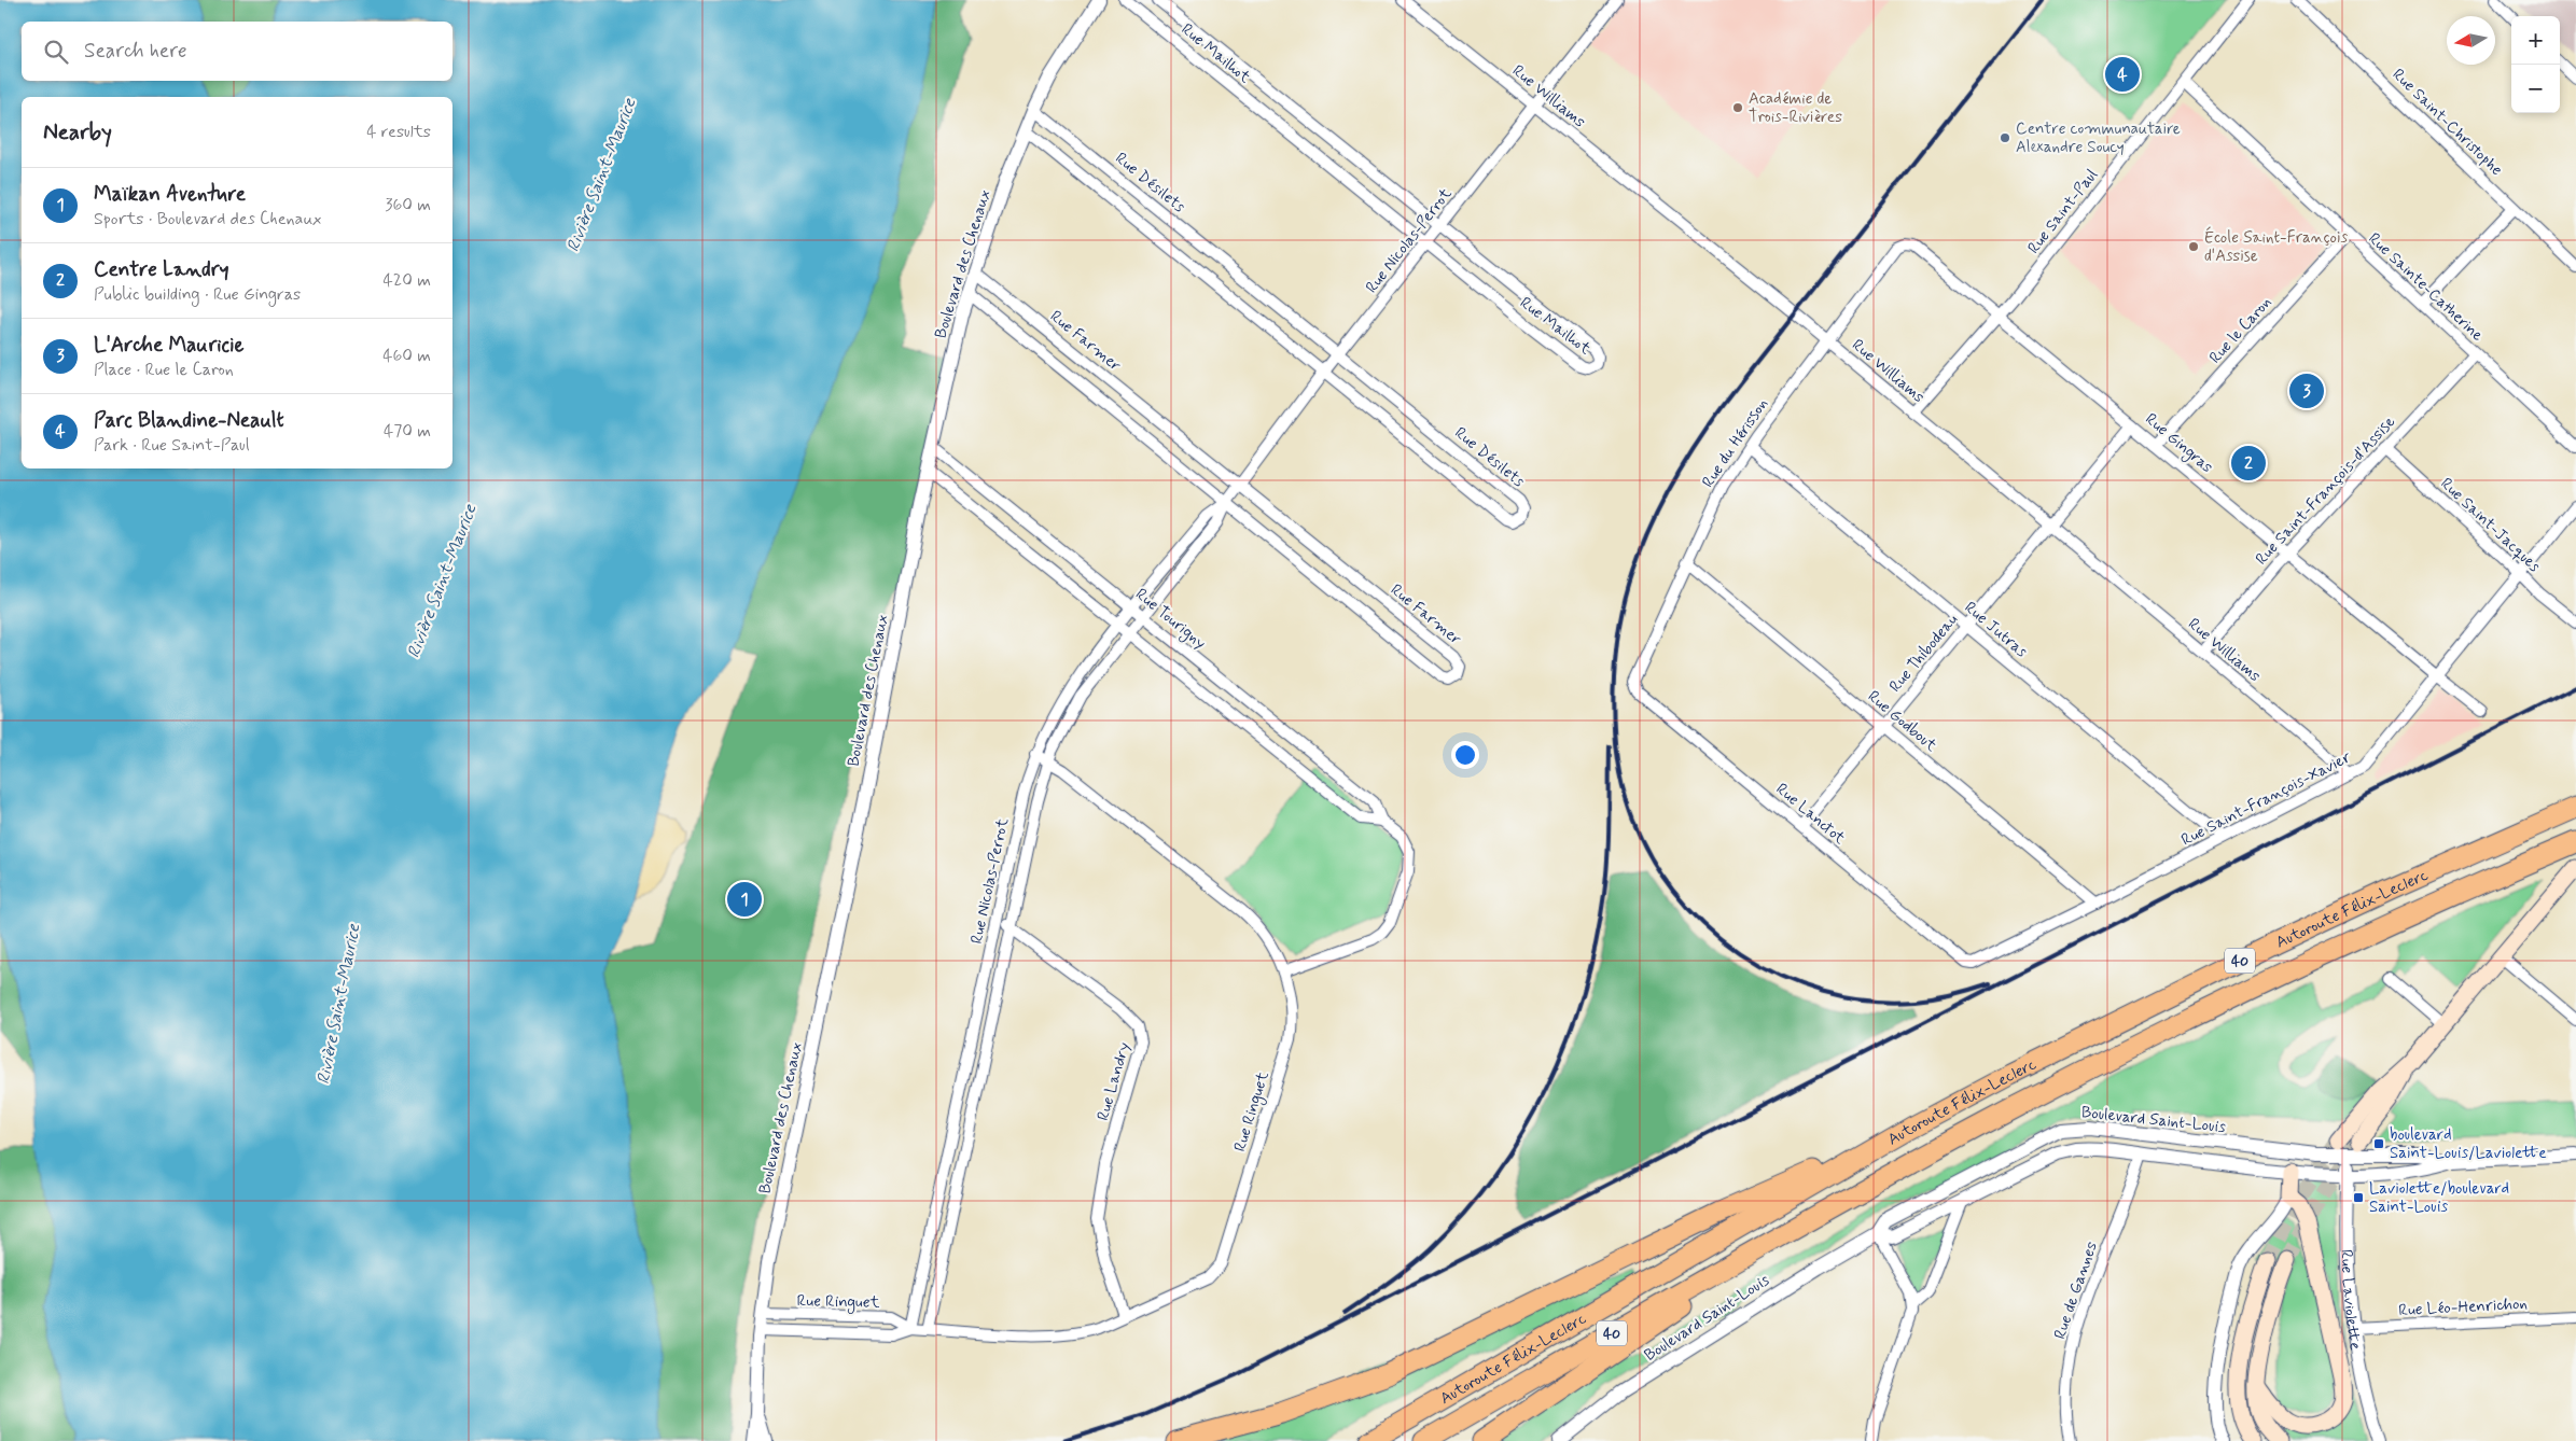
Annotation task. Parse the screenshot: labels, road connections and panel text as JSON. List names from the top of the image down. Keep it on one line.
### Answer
{"streets":{"highway":["Autoroute Félix-Leclerc","40"],"street":["Rue Mailhot","Rue Williams","Rue Saint-Christophe","Rue Désilets","Rue Saint-Paul","Rue Nicolas-Perrot","Boulevard des Chenaux","Rue Sainte-Catherine","Rue le Caron","Rue Farmer","Rue du Hérisson","Rue Gingras","Rue Saint-François-d'Assise","Rue Saint-Jacques","Rue Tourigny","Rue Jutras","Rue Thibodeau","Rue Godbout","Rue Saint-François-Xavier","Rue Lanctot","Rue Landry","Rue Ringuet","Boulevard Saint-Louis","Rue de Gannes","Rue Laviolette","Rue Léo-Henrichon"]},"crossings":[["Rue Mailhot","Rue Nicolas-Perrot"],["Rue Williams","Rue Saint-Paul"],["Rue Williams","Rue Nicolas-Perrot"],["Rue Williams","Rue du Hérisson"],["Rue Williams","Rue Saint-François-d'Assise"],["Rue Williams","Rue Thibodeau"],["Rue Williams","Rue Saint-François-Xavier"],["Rue Désilets","Rue Nicolas-Perrot"],["Rue Désilets","Boulevard des Chenaux"],["Rue Saint-Paul","Rue Sainte-Catherine"],["Rue Saint-Paul","Rue Gingras"],["Rue Nicolas-Perrot","Rue Farmer"],["Rue Nicolas-Perrot","Rue Tourigny"],["Rue Nicolas-Perrot","Rue Landry"],["Rue Nicolas-Perrot","Rue Ringuet"],["Boulevard des Chenaux","Rue Farmer"],["Boulevard des Chenaux","Rue Tourigny"],["Boulevard des Chenaux","Rue Ringuet"],["Rue Sainte-Catherine","Rue le Caron"],["Rue Sainte-Catherine","Rue Saint-François-d'Assise"],["Rue le Caron","Rue Gingras"],["Rue du Hérisson","Rue Gingras"],["Rue du Hérisson","Rue Jutras"],["Rue du Hérisson","Rue Godbout"],["Rue du Hérisson","Rue Lanctot"],["Rue Gingras","Rue Saint-François-d'Assise"],["Rue Gingras","Rue Thibodeau"],["Rue Gingras","Rue Saint-François-Xavier"],["Rue Saint-François-d'Assise","Rue Saint-Jacques"],["Rue Saint-Jacques","Rue Saint-François-Xavier"],["Rue Tourigny","Rue Ringuet"],["Rue Jutras","Rue Thibodeau"],["Rue Jutras","Rue Saint-François-Xavier"],["Rue Thibodeau","Rue Godbout"],["Rue Thibodeau","Rue Lanctot"],["Rue Godbout","Rue Saint-François-Xavier"],["Rue Saint-François-Xavier","Rue Lanctot"],["Rue Landry","Rue Ringuet"],["Boulevard Saint-Louis","Rue de Gannes"],["Boulevard Saint-Louis","Rue Laviolette"],["Rue Laviolette","Rue Léo-Henrichon"]],"water":["Rivière Saint-Maurice"],"places":{"other":["Académie de Trois-Rivières","Centre communautaire Alexandre Soucy","École Saint-François d'Assise"],"transit":["boulevard Saint-Louis/Laviolette","Laviolette/boulevard Saint-Louis"]},"north":"left","page":{"map_buttons":["+","−"],"search":"Search here","pins":["4","3","2","1"],"heading":["Nearby","4 results"],"list":[{"mark":"1","name":"Maïkan Aventure","note":"Sports · Boulevard des Chenaux","value":"360 m"},{"mark":"2","name":"Centre Landry","note":"Public building · Rue Gingras","value":"420 m"},{"mark":"3","name":"L'Arche Mauricie","note":"Place · Rue le Caron","value":"460 m"},{"mark":"4","name":"Parc Blandine-Neault","note":"Park · Rue Saint-Paul","value":"470 m"}]}}
